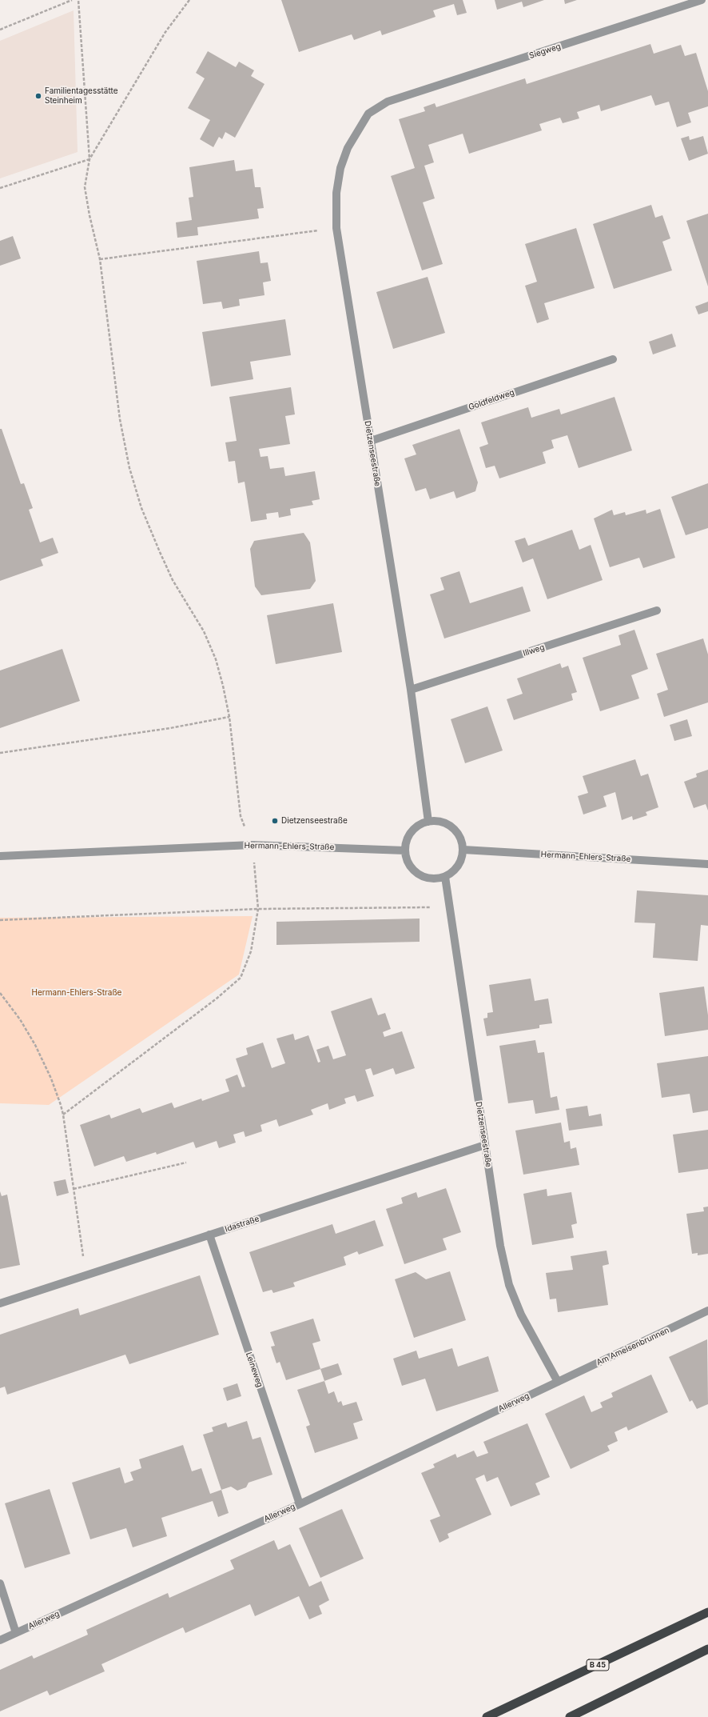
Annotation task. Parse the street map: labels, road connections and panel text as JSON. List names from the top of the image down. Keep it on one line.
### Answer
{"streets":{"highway":["B 45"],"street":["Siegweg","Goldfeldweg","Dietzenseestraße","Illweg","Hermann-Ehlers-Straße","Idastraße","Am Ameisenbrunnen","Leineweg","Allerweg"]},"crossings":[["Siegweg","Dietzenseestraße"],["Goldfeldweg","Dietzenseestraße"],["Dietzenseestraße","Illweg"],["Dietzenseestraße","Hermann-Ehlers-Straße"],["Dietzenseestraße","Idastraße"],["Dietzenseestraße","Am Ameisenbrunnen"],["Dietzenseestraße","Allerweg"],["Idastraße","Leineweg"],["Am Ameisenbrunnen","Allerweg"],["Leineweg","Allerweg"]],"parks":["Hermann-Ehlers-Straße"],"places":["Familientagesstätte Steinheim","Dietzenseestraße"]}
